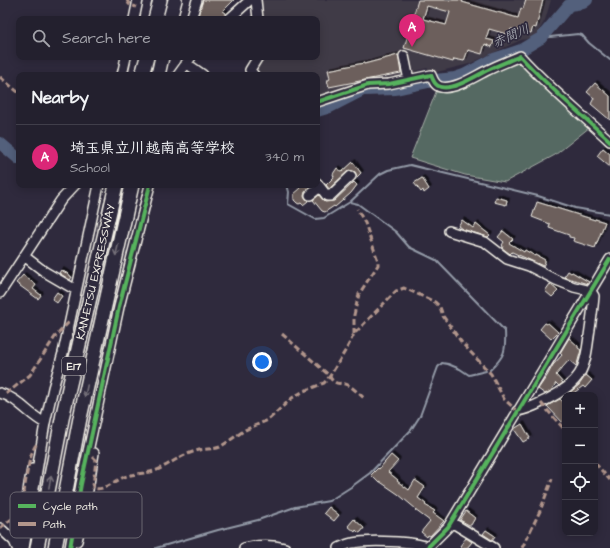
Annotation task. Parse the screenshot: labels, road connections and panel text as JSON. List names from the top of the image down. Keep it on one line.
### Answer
{"streets":{"highway":["KAN-ETSU EXPRESSWAY","E17"]},"water":["赤間川"],"legend":["Cycle path","Path"],"page":{"pins":"A","search":"Search here","heading":"Nearby","list":[{"mark":"A","name":"埼玉県立川越南高等学校","note":"School","value":"340 m"}],"map_buttons":["+","−"]}}
